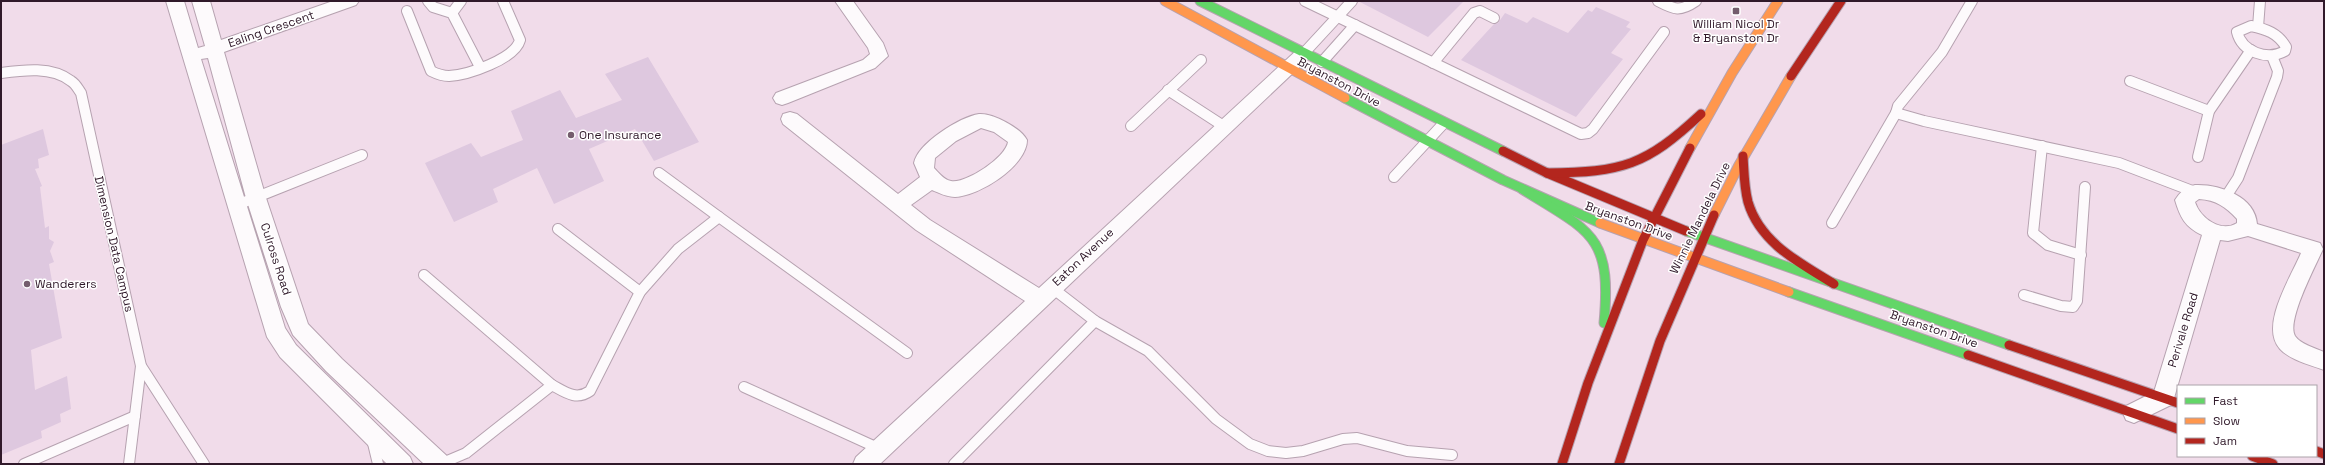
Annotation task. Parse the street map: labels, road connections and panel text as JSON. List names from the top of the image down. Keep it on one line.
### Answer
{"streets":{"main road":["Bryanston Drive","Winnie Mandela Drive"],"street":["Ealing Crescent","Eaton Avenue","Culross Road","Perivale Road"],"lane":["Dimension Data Campus"]},"crossings":[["Ealing Crescent","Culross Road"],["Bryanston Drive","Winnie Mandela Drive"],["Bryanston Drive","Eaton Avenue"],["Bryanston Drive","Perivale Road"]],"places":{"transit":["William Nicol Dr & Bryanston Dr"],"other":["One Insurance","Wanderers"]},"legend":["Fast","Slow","Jam"]}
